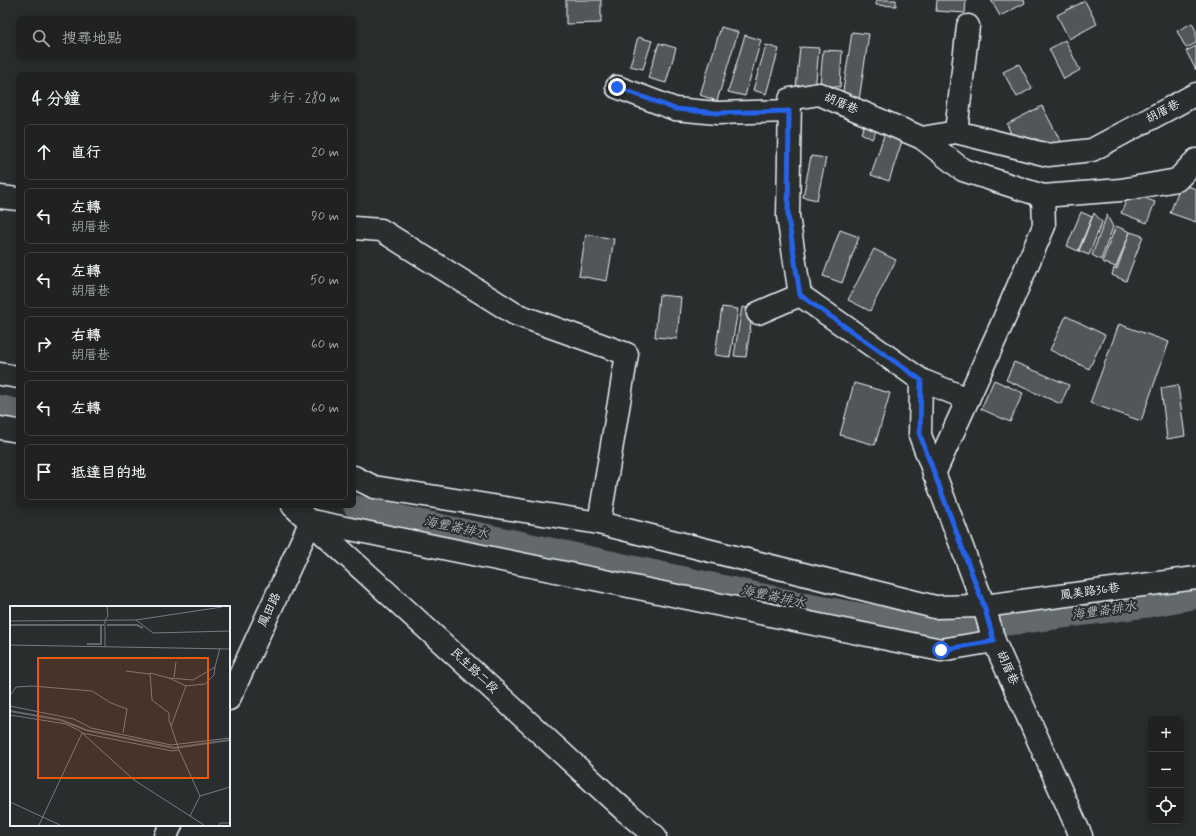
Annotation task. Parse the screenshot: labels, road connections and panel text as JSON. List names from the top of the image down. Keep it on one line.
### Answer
{"streets":{"street":["胡厝巷","鳳美路36巷","鳳田路","民生路二段"]},"crossings":[["胡厝巷","鳳美路36巷"],["鳳田路","民生路二段"]],"water":["海豐崙排水"],"page":{"search":"搜尋地點","heading":["4 分鐘","步行 · 280 m"],"list":[["直行","20 m"],["左轉","胡厝巷","90 m"],["左轉","胡厝巷","50 m"],["右轉","胡厝巷","60 m"],["左轉","60 m"],"抵達目的地"],"map_buttons":["+","−"]}}
